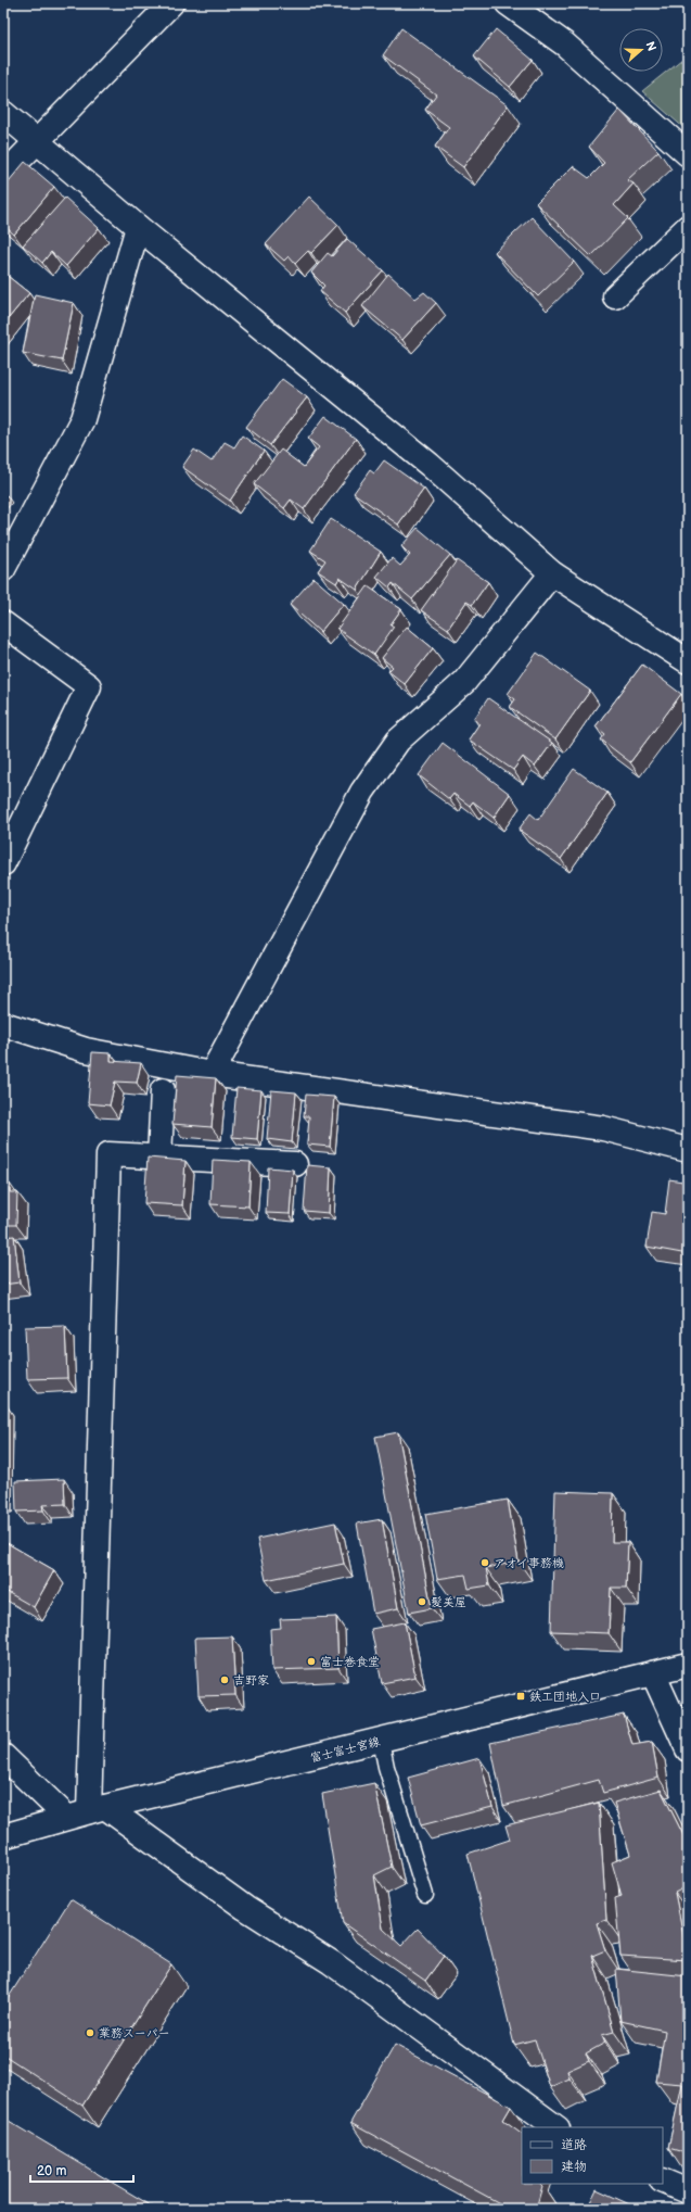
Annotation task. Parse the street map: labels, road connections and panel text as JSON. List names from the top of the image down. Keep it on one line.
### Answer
{"streets":{"street":["富士富士宮線"]},"places":{"other":["アオイ事務機","髪美屋","富士巻食堂","吉野家","業務スーパー"],"transit":["鉄工団地入口"]},"legend":["道路","建物"],"scale_bar":"20 m","north":"right"}
